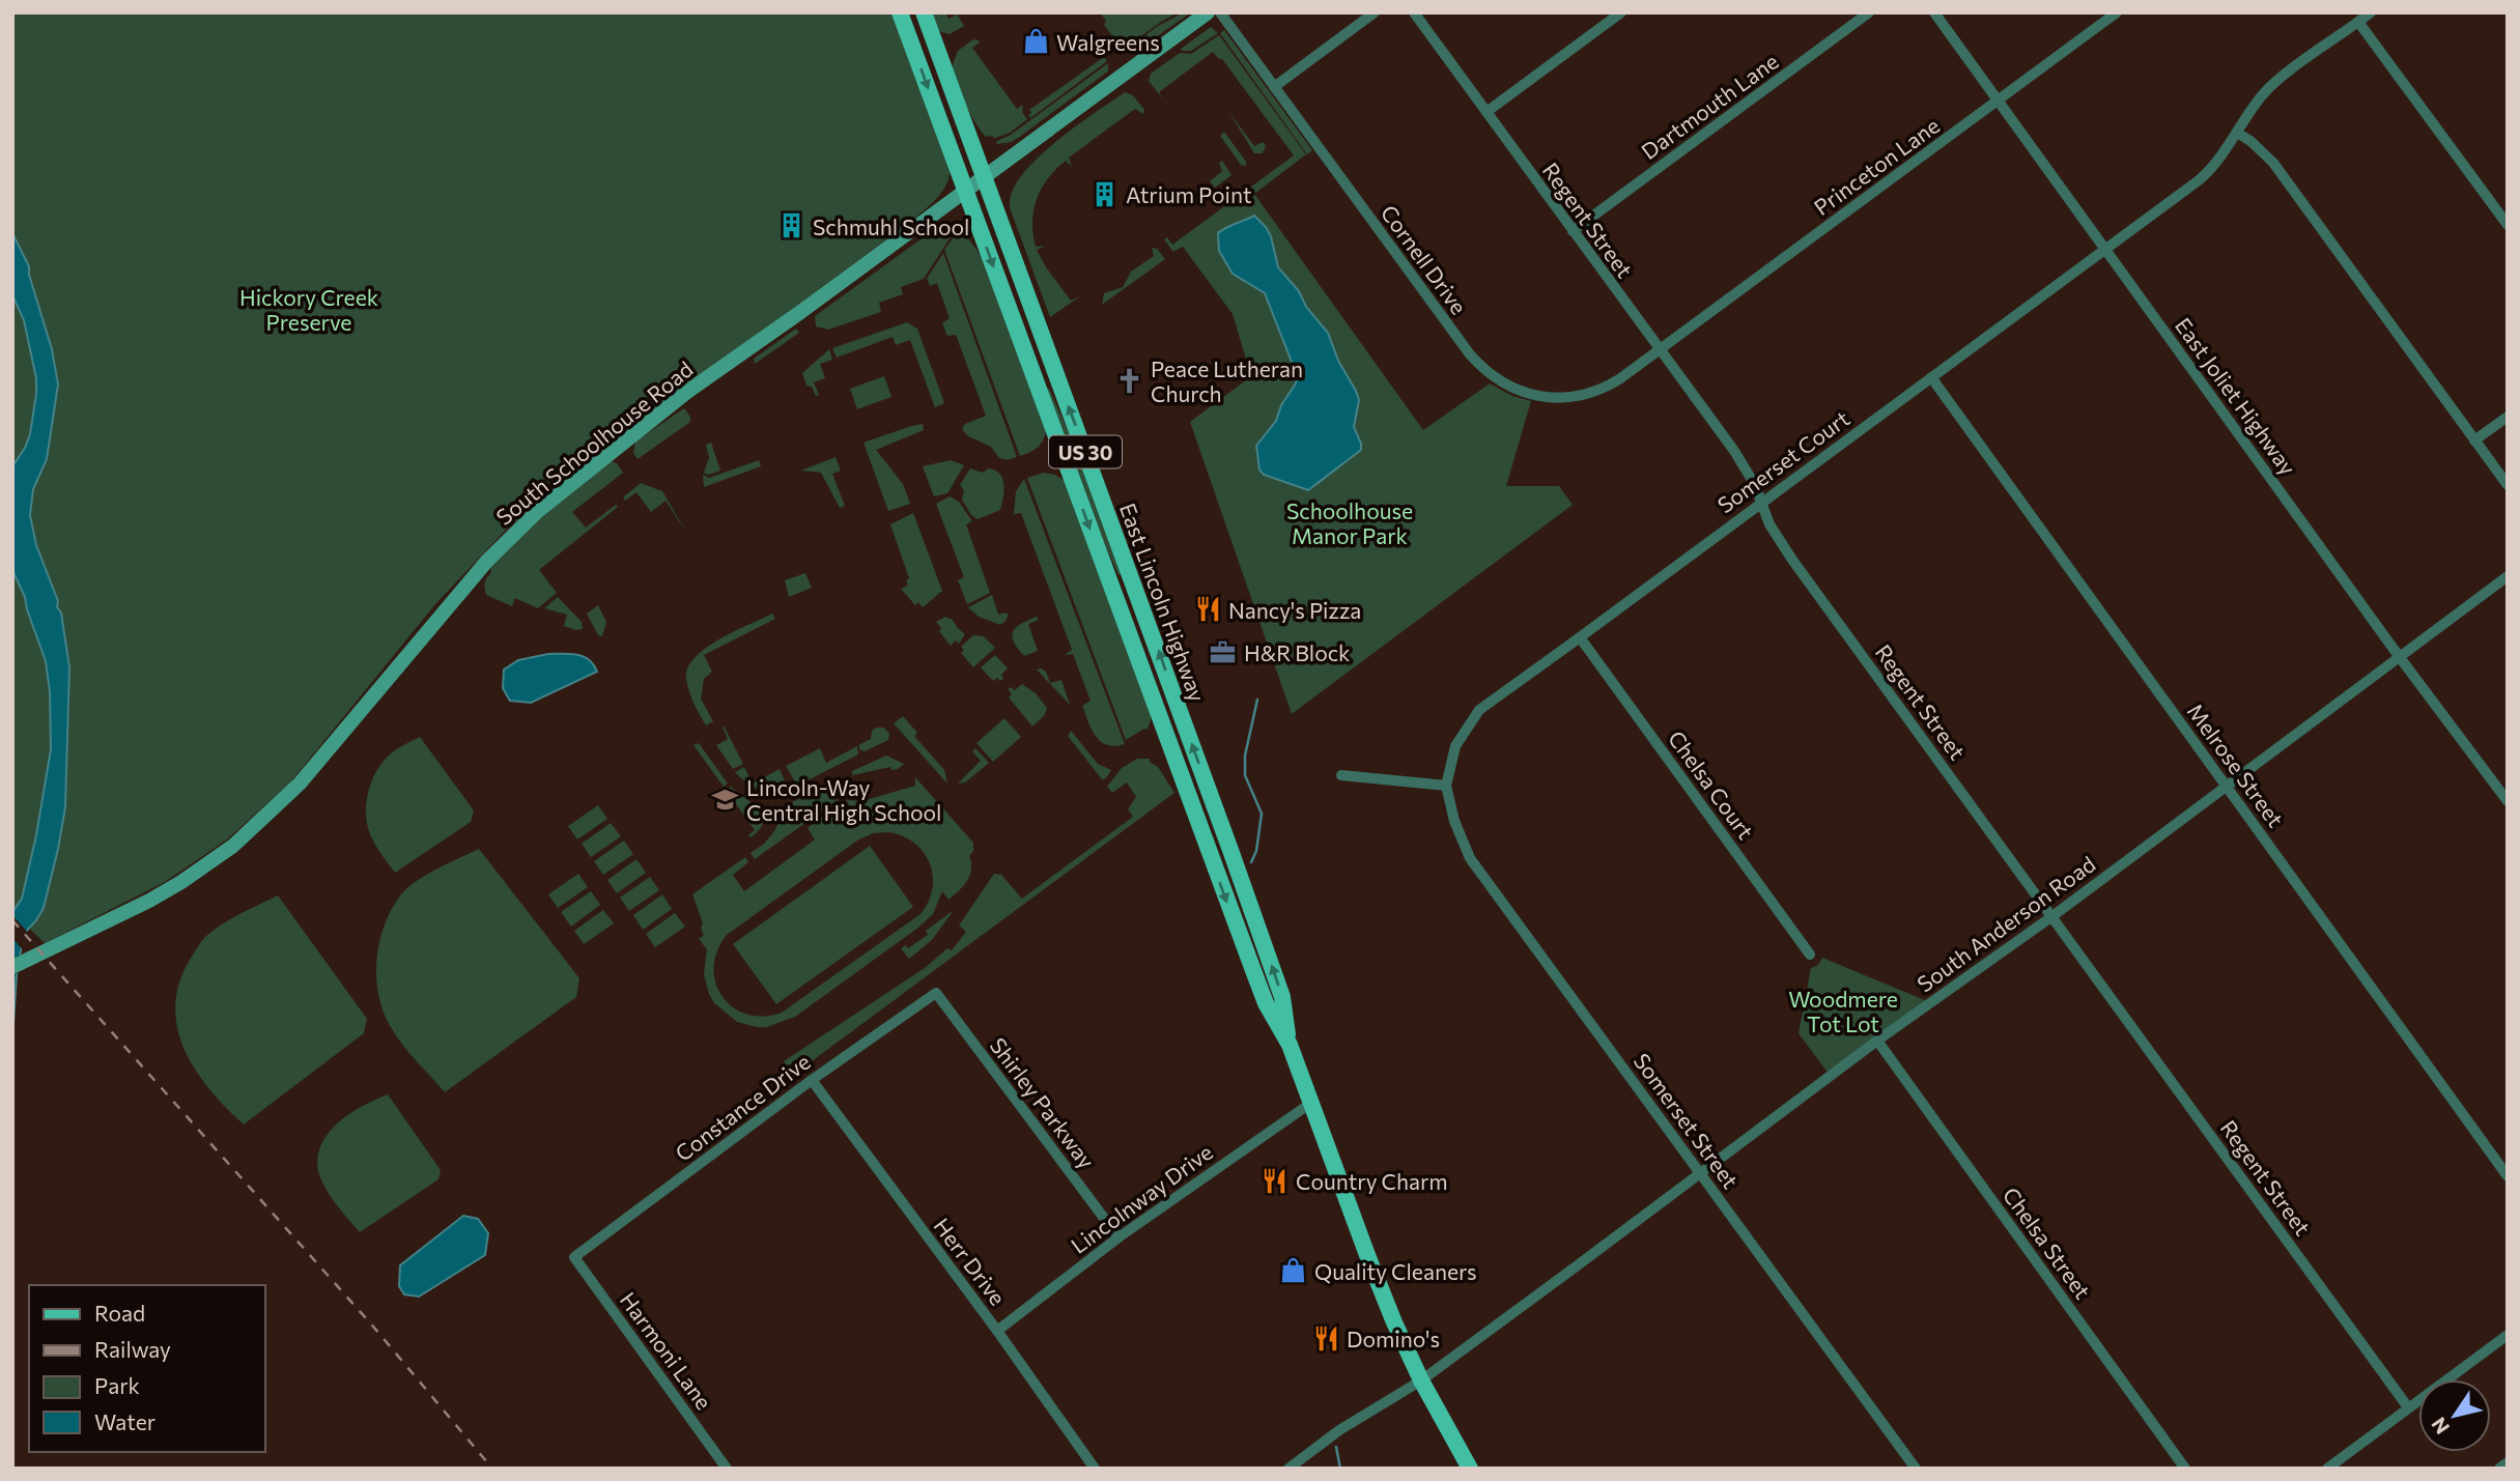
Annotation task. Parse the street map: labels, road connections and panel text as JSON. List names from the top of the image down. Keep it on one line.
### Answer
{"streets":{"main road":["US 30","East Lincoln Highway"],"street":["Dartmouth Lane","Princeton Lane","Regent Street","Cornell Drive","East Joliet Highway","South Schoolhouse Road","Somerset Court","Melrose Street","Chelsa Court","South Anderson Road","Shirley Parkway","Constance Drive","Somerset Street","Lincolnway Drive","Chelsa Street","Herr Drive","Harmoni Lane"]},"crossings":[["Dartmouth Lane","Regent Street"],["Princeton Lane","Regent Street"],["Princeton Lane","Cornell Drive"],["Princeton Lane","East Joliet Highway"],["Regent Street","Cornell Drive"],["Regent Street","Somerset Court"],["Regent Street","South Anderson Road"],["East Joliet Highway","Somerset Court"],["East Joliet Highway","South Anderson Road"],["South Schoolhouse Road","US 30"],["South Schoolhouse Road","East Lincoln Highway"],["US 30","East Lincoln Highway"],["Somerset Court","Melrose Street"],["Somerset Court","Chelsa Court"],["Somerset Court","Somerset Street"],["East Lincoln Highway","South Anderson Road"],["East Lincoln Highway","Lincolnway Drive"],["Melrose Street","South Anderson Road"],["South Anderson Road","Somerset Street"],["South Anderson Road","Chelsa Street"],["Shirley Parkway","Constance Drive"],["Shirley Parkway","Lincolnway Drive"],["Constance Drive","Herr Drive"],["Constance Drive","Harmoni Lane"],["Lincolnway Drive","Herr Drive"]],"parks":["Hickory Creek Preserve","Schoolhouse Manor Park","Woodmere Tot Lot"],"places":{"shop":["Walgreens","Quality Cleaners"],"building":["Atrium Point","Schmuhl School"],"church":["Peace Lutheran Church"],"restaurant":["Nancy's Pizza","Country Charm","Domino's"],"office":["H&R Block"],"school or university":["Lincoln-Way Central High School"]},"legend":["Road","Railway","Park","Water"],"north":"bottom left"}
